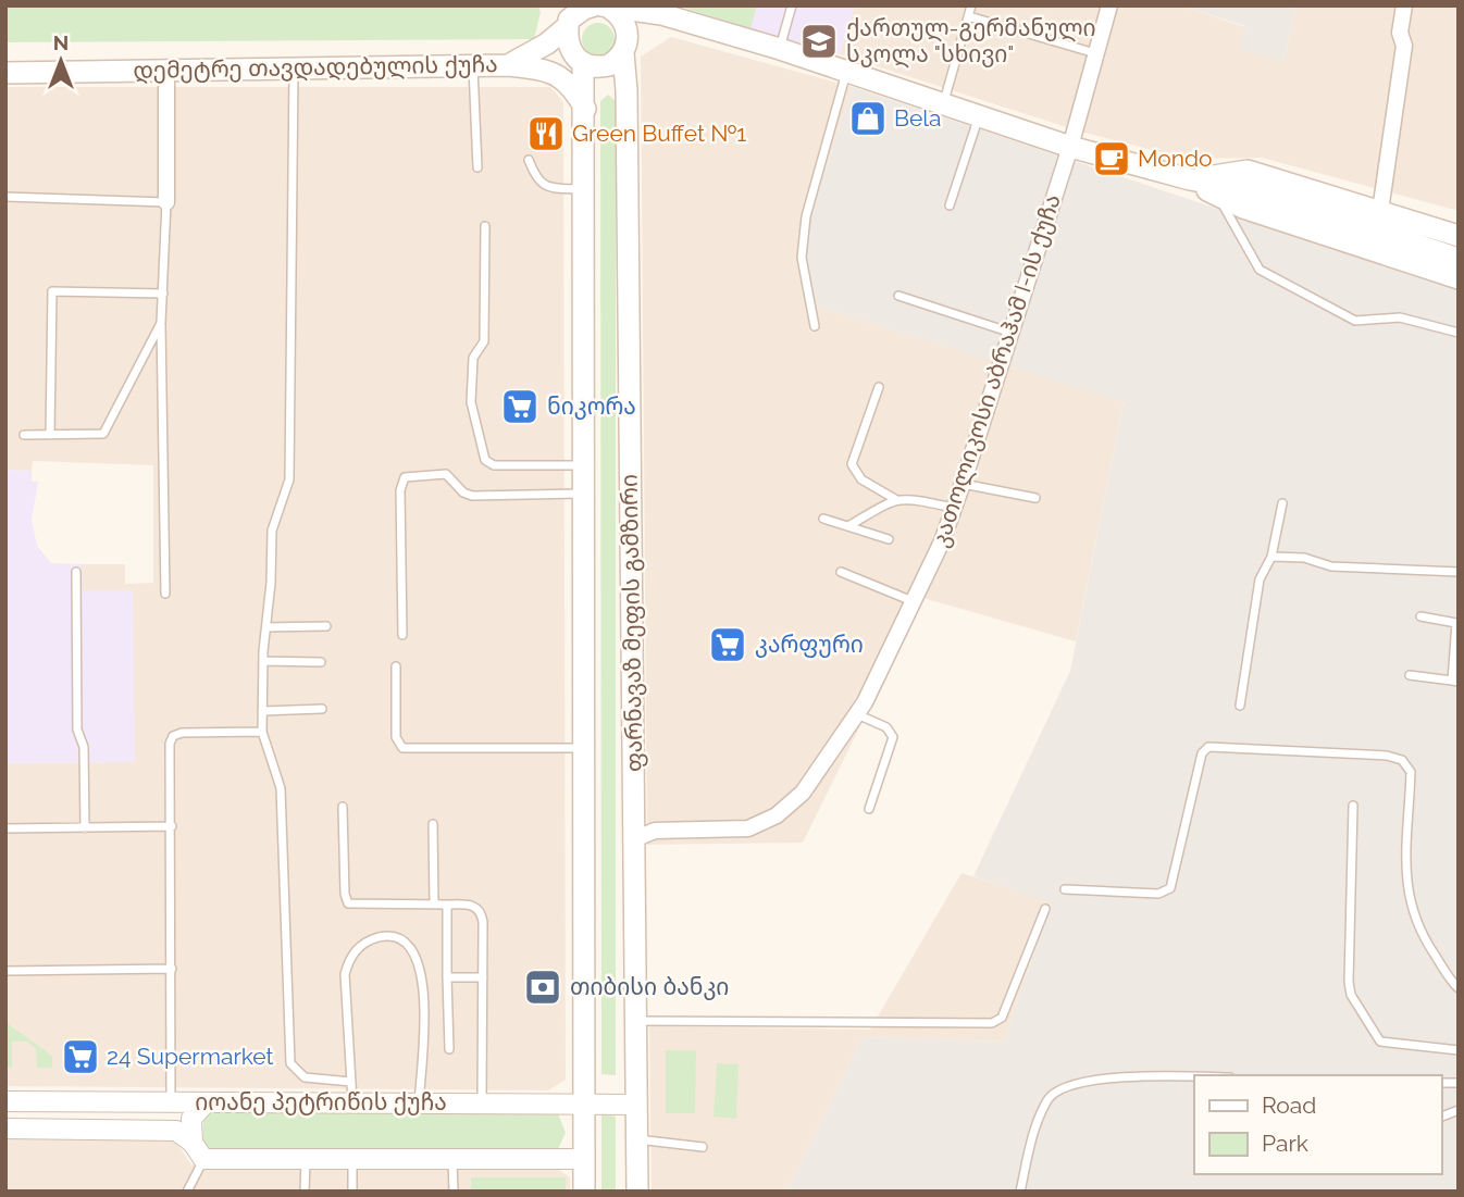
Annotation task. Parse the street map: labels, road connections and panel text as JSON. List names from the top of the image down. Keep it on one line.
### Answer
{"streets":{"main road":["დემეტრე თავდადებულის ქუჩა","ფარნავაზ მეფის გამზირი"],"street":["კათოლიკოსი აბრაჰამ I-ის ქუჩა","იოანე პეტრიწის ქუჩა"]},"crossings":[["დემეტრე თავდადებულის ქუჩა","ფარნავაზ მეფის გამზირი"],["კათოლიკოსი აბრაჰამ I-ის ქუჩა","ფარნავაზ მეფის გამზირი"],["ფარნავაზ მეფის გამზირი","იოანე პეტრიწის ქუჩა"]],"places":{"school or university":["ქართულ-გერმანული სკოლა \"სხივი\""],"shop":["Bela"],"restaurant":["Green Buffet №1"],"cafe":["Mondo"],"supermarket":["ნიკორა","კარფური","24 Supermarket"],"bank":["თიბისი ბანკი"]},"legend":["Road","Park"],"north":"top"}
